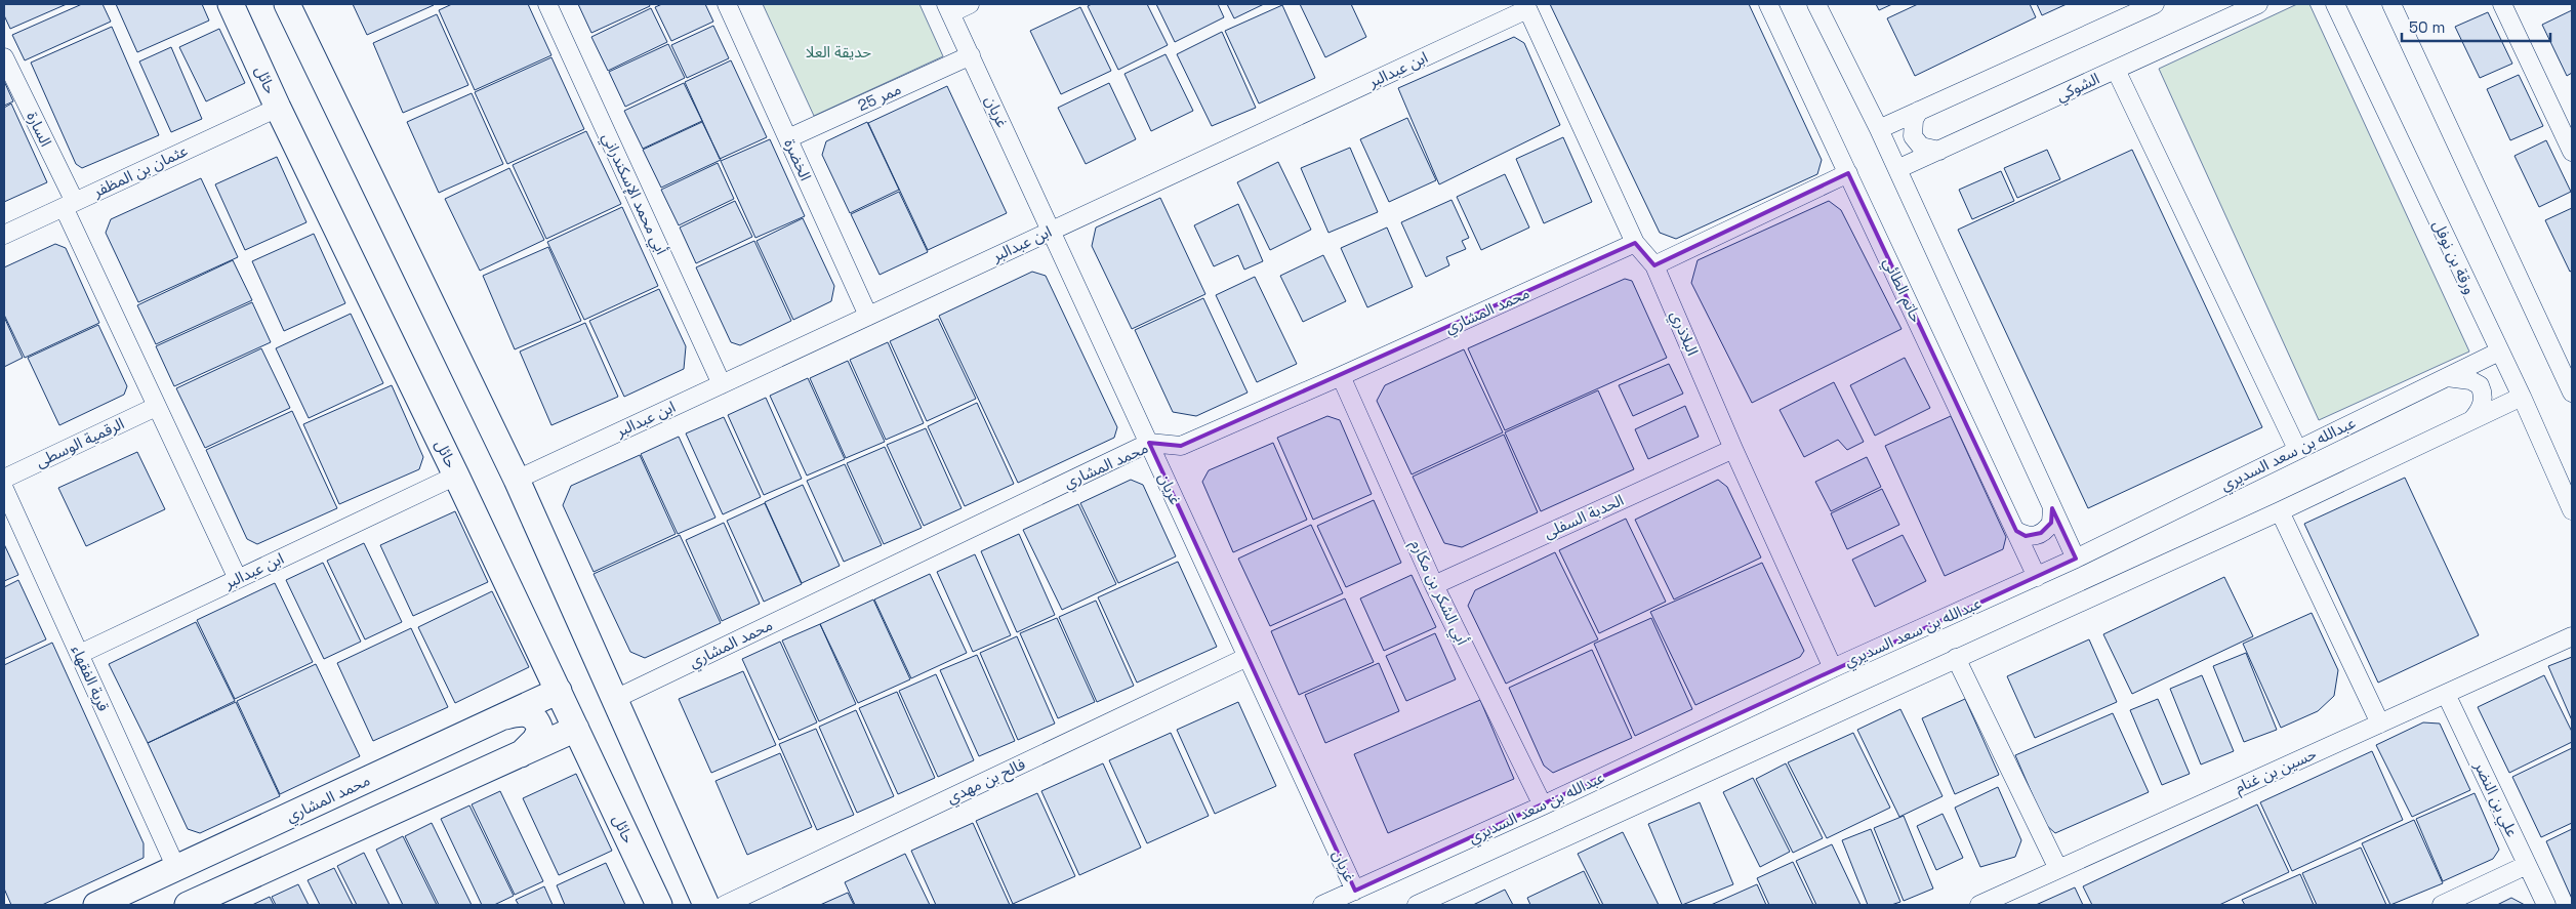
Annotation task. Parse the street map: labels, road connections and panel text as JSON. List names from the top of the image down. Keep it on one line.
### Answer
{"streets":{"street":["ابن عبدالبر","حائل","الشوكي","ممر 25","غريان","السارة","الخضرة","عثمان بن المظفر","أبي محمد الإسكندراني","ورقة بن نوفل","حاتم الطائي","محمد المشاري","البلاذري","الرقمية الوسطى","عبدالله بن سعد السديري","الحدبة السفلى","أبي الشكر بن مكارم","قرية الفقهاء","حسين بن غنام","فالح بن مهدي","علي بن النضر"]},"crossings":[["ابن عبدالبر","حائل"],["ابن عبدالبر","غريان"],["ابن عبدالبر","السارة"],["ابن عبدالبر","الخضرة"],["ابن عبدالبر","أبي محمد الإسكندراني"],["ابن عبدالبر","البلاذري"],["ابن عبدالبر","قرية الفقهاء"],["حائل","عثمان بن المظفر"],["حائل","محمد المشاري"],["ممر 25","غريان"],["ممر 25","الخضرة"],["غريان","محمد المشاري"],["غريان","عبدالله بن سعد السديري"],["غريان","فالح بن مهدي"],["السارة","عثمان بن المظفر"],["السارة","الرقمية الوسطى"],["ورقة بن نوفل","عبدالله بن سعد السديري"],["حاتم الطائي","عبدالله بن سعد السديري"],["محمد المشاري","البلاذري"],["محمد المشاري","أبي الشكر بن مكارم"],["محمد المشاري","قرية الفقهاء"],["البلاذري","عبدالله بن سعد السديري"],["البلاذري","الحدبة السفلى"],["عبدالله بن سعد السديري","أبي الشكر بن مكارم"],["الحدبة السفلى","أبي الشكر بن مكارم"],["حسين بن غنام","علي بن النضر"]],"parks":["حديقة العلا"],"scale_bar":"50 m"}
